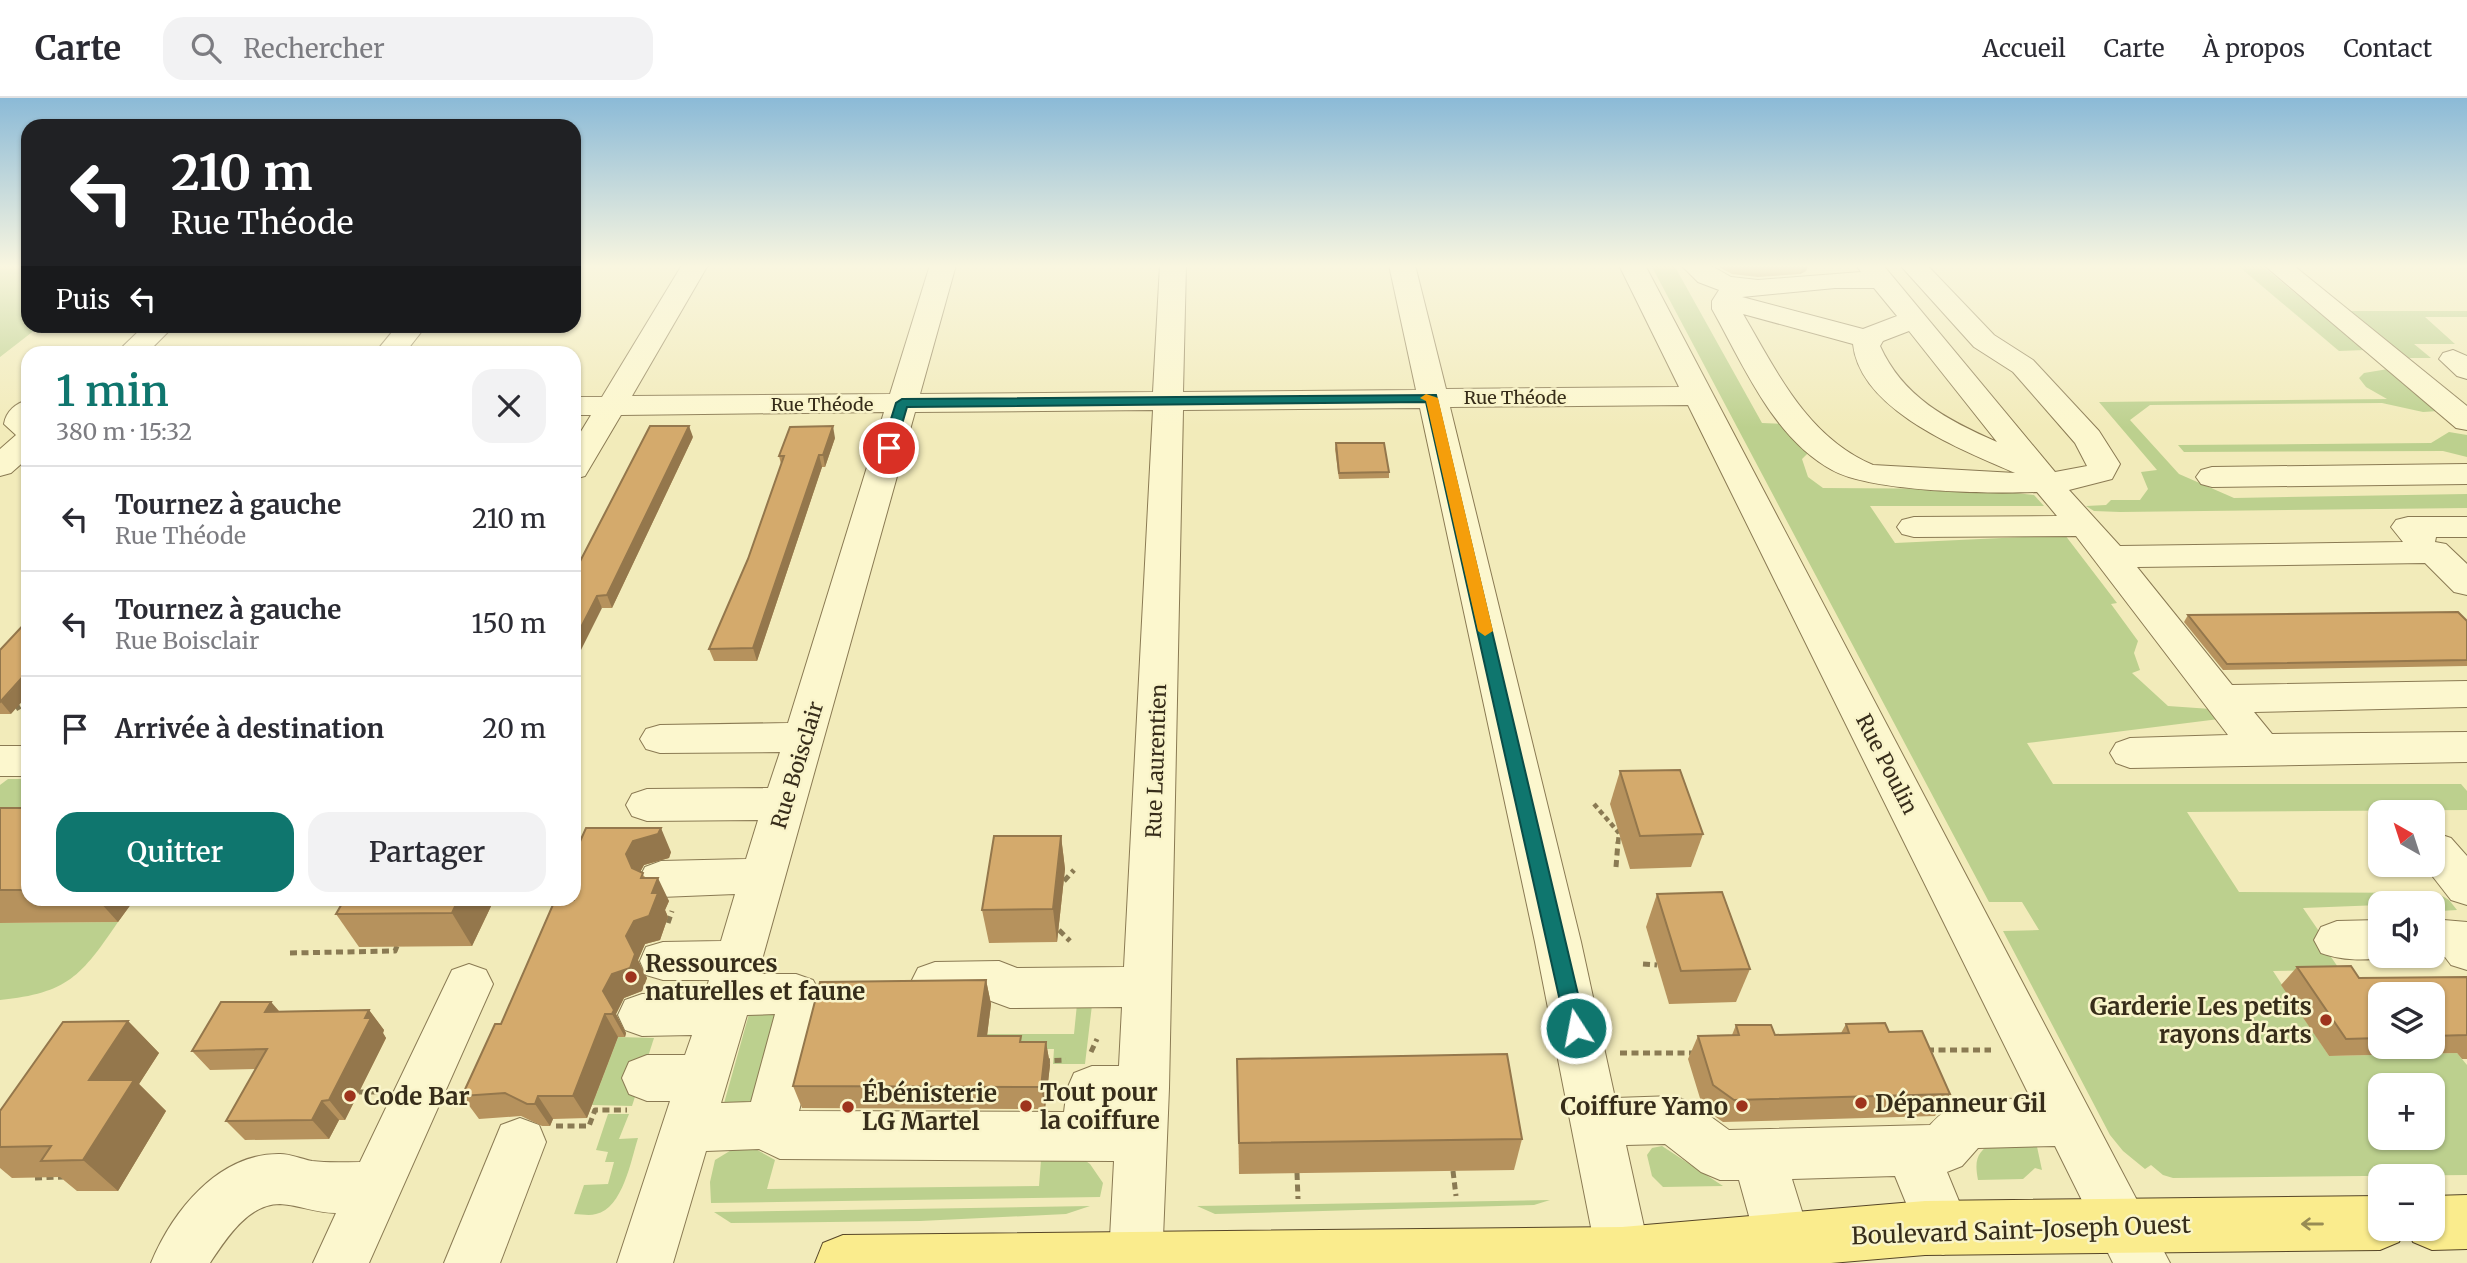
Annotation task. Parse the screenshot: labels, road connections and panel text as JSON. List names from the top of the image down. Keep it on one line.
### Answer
{"streets":{"main road":["Boulevard Saint-Joseph Ouest"],"street":["Rue Théode","Rue Laurentien","Rue Poulin","Rue Boisclair"]},"crossings":[["Rue Théode","Rue Laurentien"],["Rue Théode","Rue Poulin"],["Rue Théode","Rue Boisclair"],["Rue Laurentien","Boulevard Saint-Joseph Ouest"],["Rue Poulin","Boulevard Saint-Joseph Ouest"]],"places":["Ressources naturelles et faune","Garderie Les petits rayons d'arts","Code Bar","Dépanneur Gil","Tout pour la coiffure","Coiffure Yamo","Ébénisterie LG Martel"],"north":"top left","page":{"header":"Carte","search":"Rechercher","nav":["Accueil","Carte","À propos","Contact"],"turn":["210 m","Rue Théode"],"then":"Puis","heading":["1 min","380 m · 15:32"],"list":[{"name":"Tournez à gauche","note":"Rue Théode","value":"210 m"},{"name":"Tournez à gauche","note":"Rue Boisclair","value":"150 m"},{"name":"Arrivée à destination","value":"20 m"}],"buttons":["Quitter","Partager"],"map_buttons":["+","−"]}}
